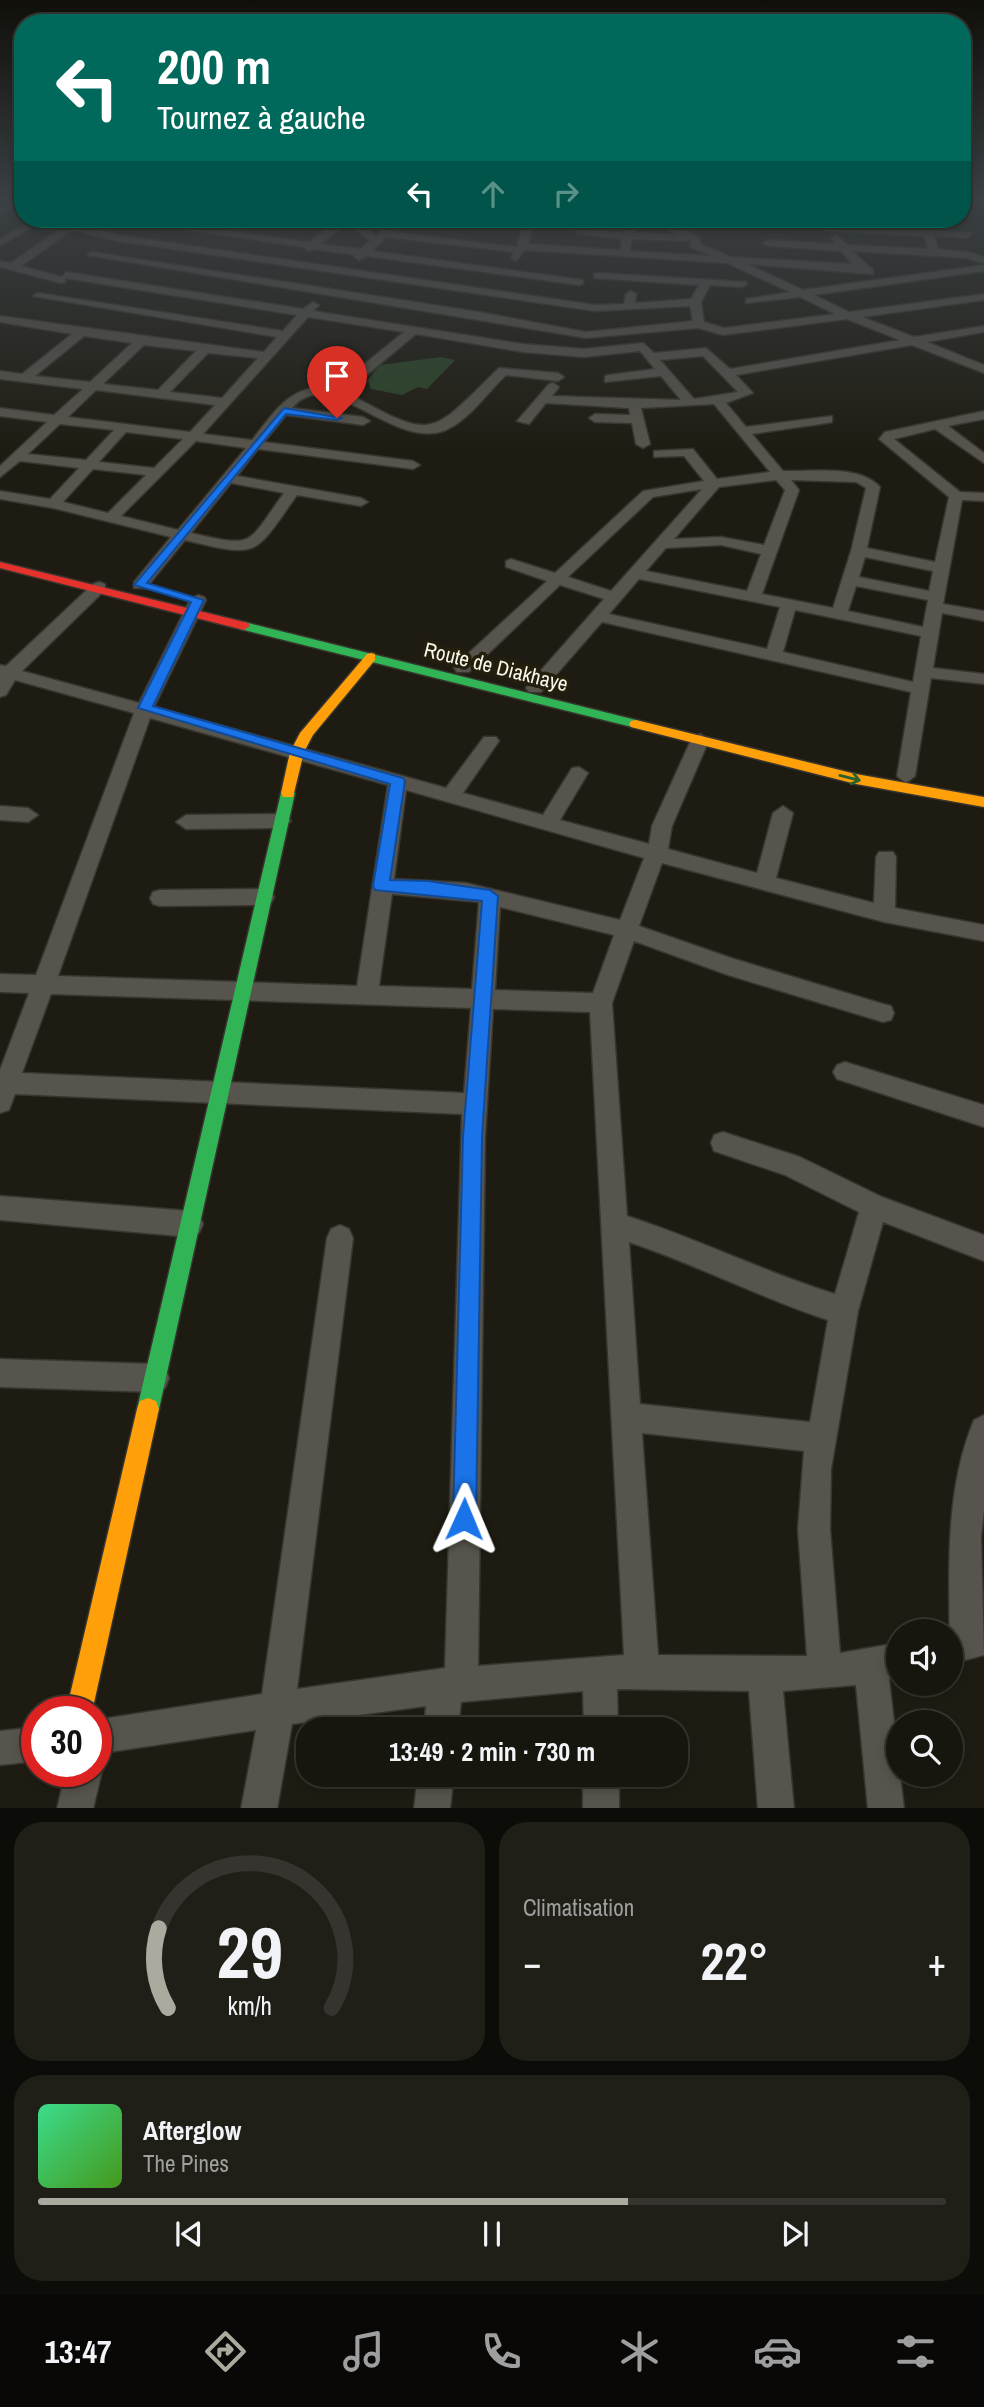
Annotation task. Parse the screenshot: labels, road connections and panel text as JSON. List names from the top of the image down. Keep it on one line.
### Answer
{"streets":{"main road":["Route de Diakhaye"]},"page":{"turn":["200 m","Tournez à gauche"],"limit":"30","trip":"13:49 · 2 min · 730 m","tile":"Climatisation","heat":["−","22°","+"],"song":["Afterglow","The Pines"],"tabs":"13:47","gauge":["29","km/h"]}}
